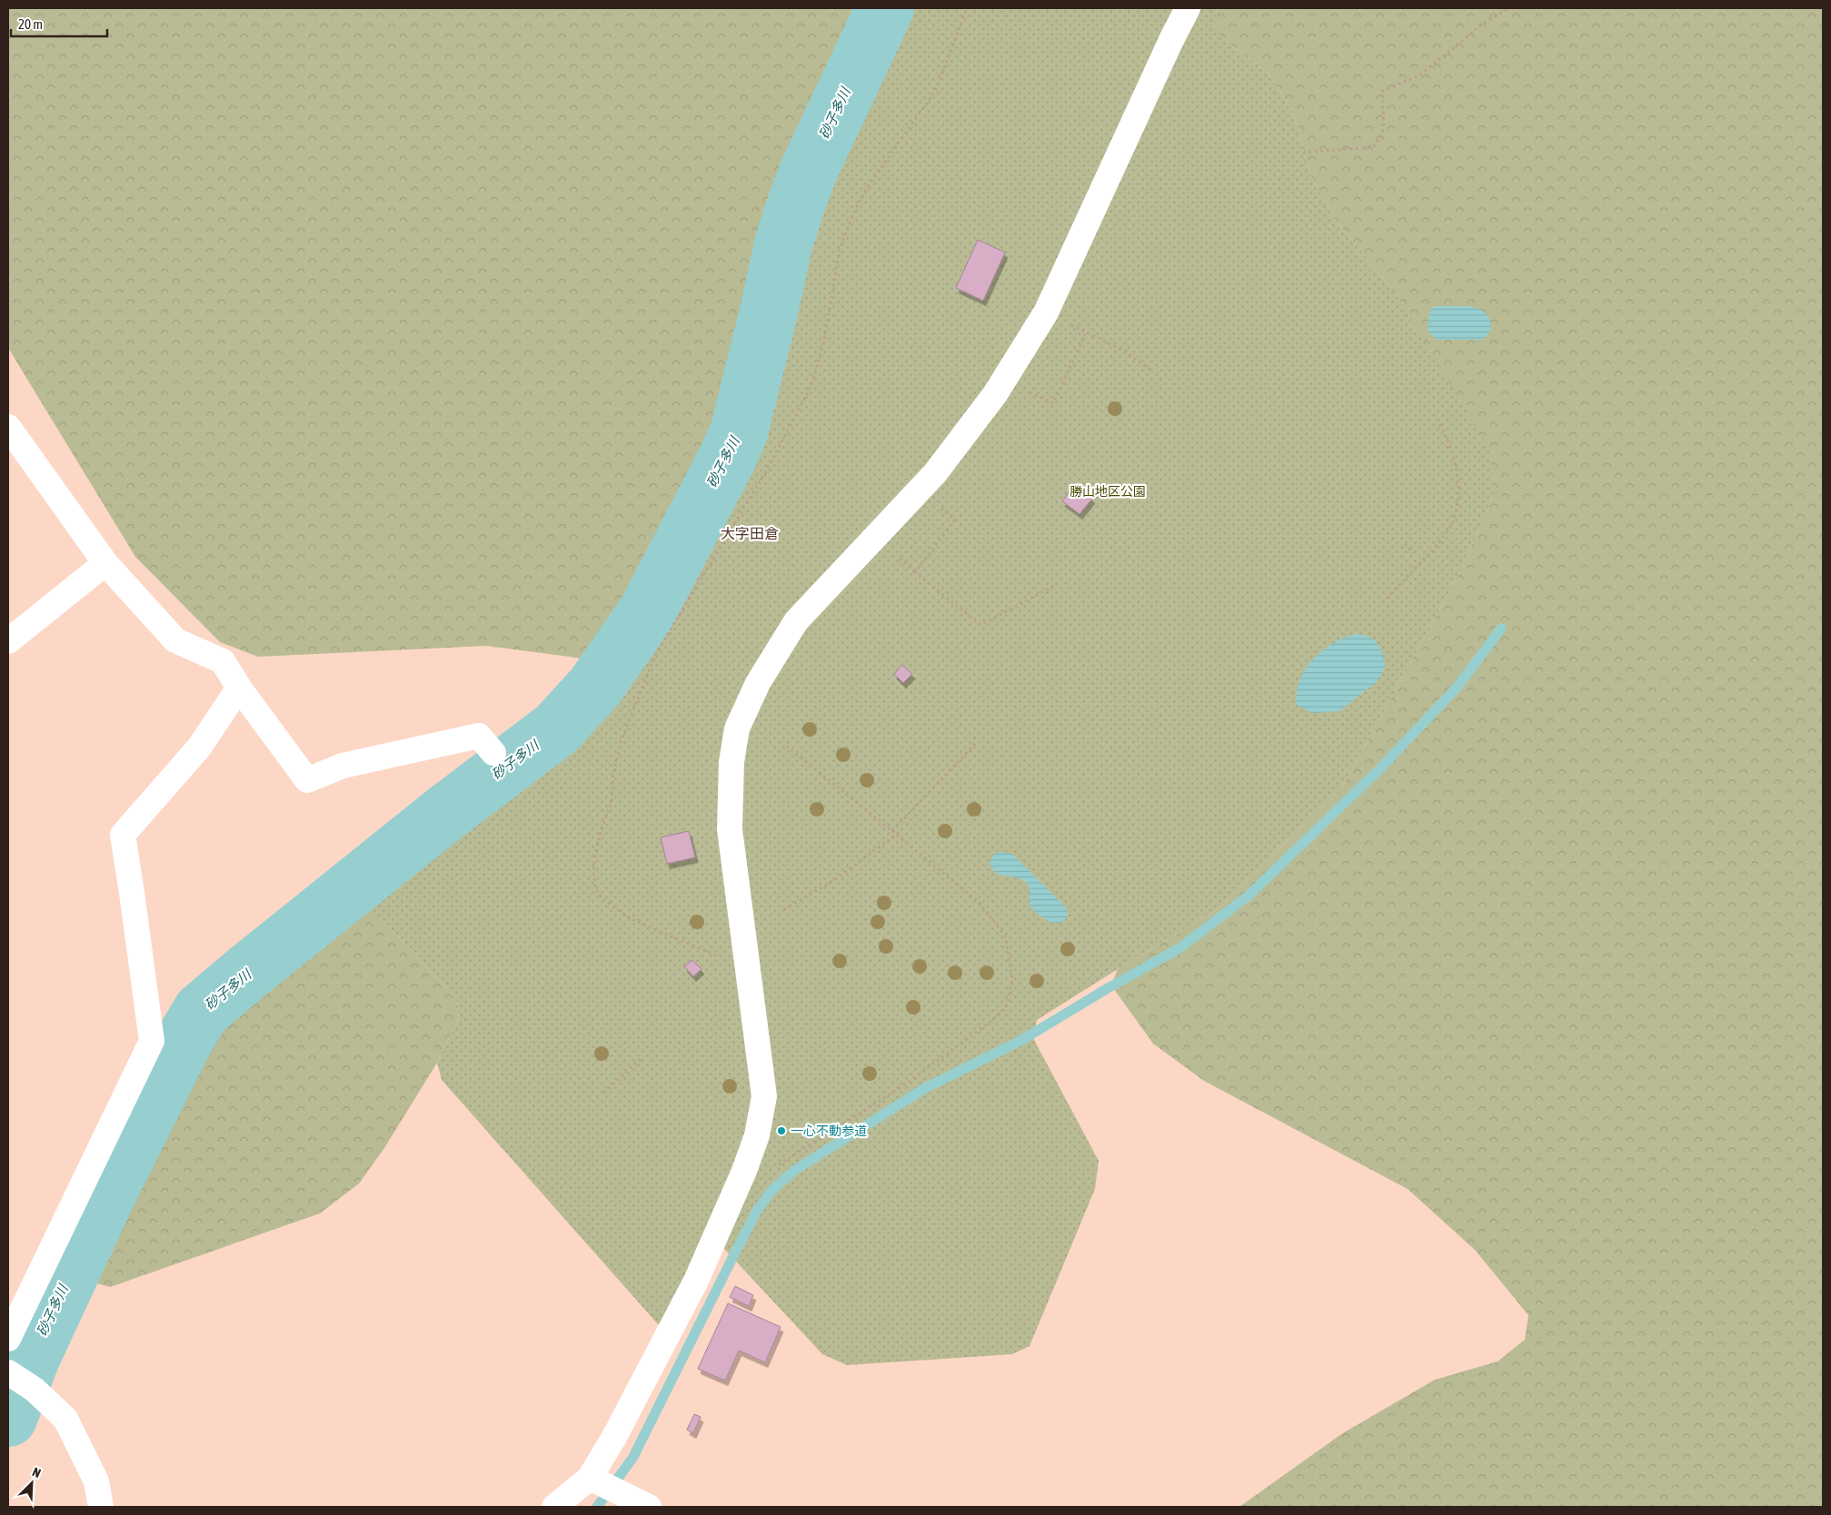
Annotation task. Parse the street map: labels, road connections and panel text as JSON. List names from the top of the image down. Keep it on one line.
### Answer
{"districts":["大字田倉"],"water":["砂子多川"],"parks":["勝山地区公園"],"places":["一心不動参道"],"scale_bar":"20 m","north":"top right"}
